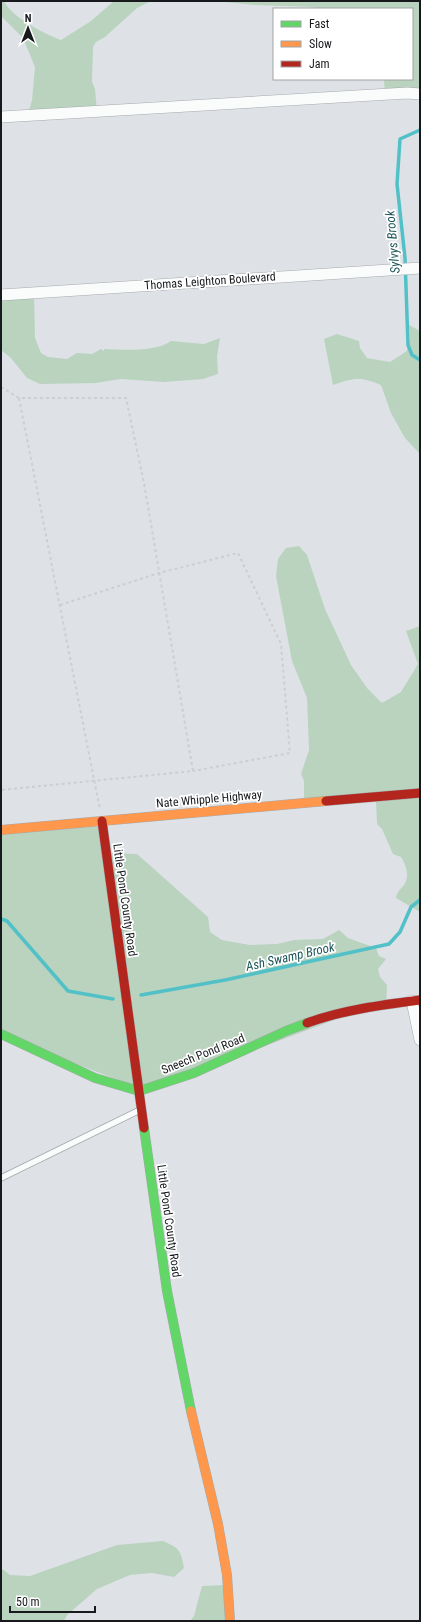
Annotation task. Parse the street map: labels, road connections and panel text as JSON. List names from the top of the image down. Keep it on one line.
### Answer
{"streets":{"street":["Thomas Leighton Boulevard","Nate Whipple Highway","Little Pond County Road","Sneech Pond Road"]},"crossings":[["Nate Whipple Highway","Little Pond County Road"],["Little Pond County Road","Sneech Pond Road"]],"water":["Sylvys Brook","Ash Swamp Brook"],"legend":["Fast","Slow","Jam"],"scale_bar":"50 m","north":"top"}
